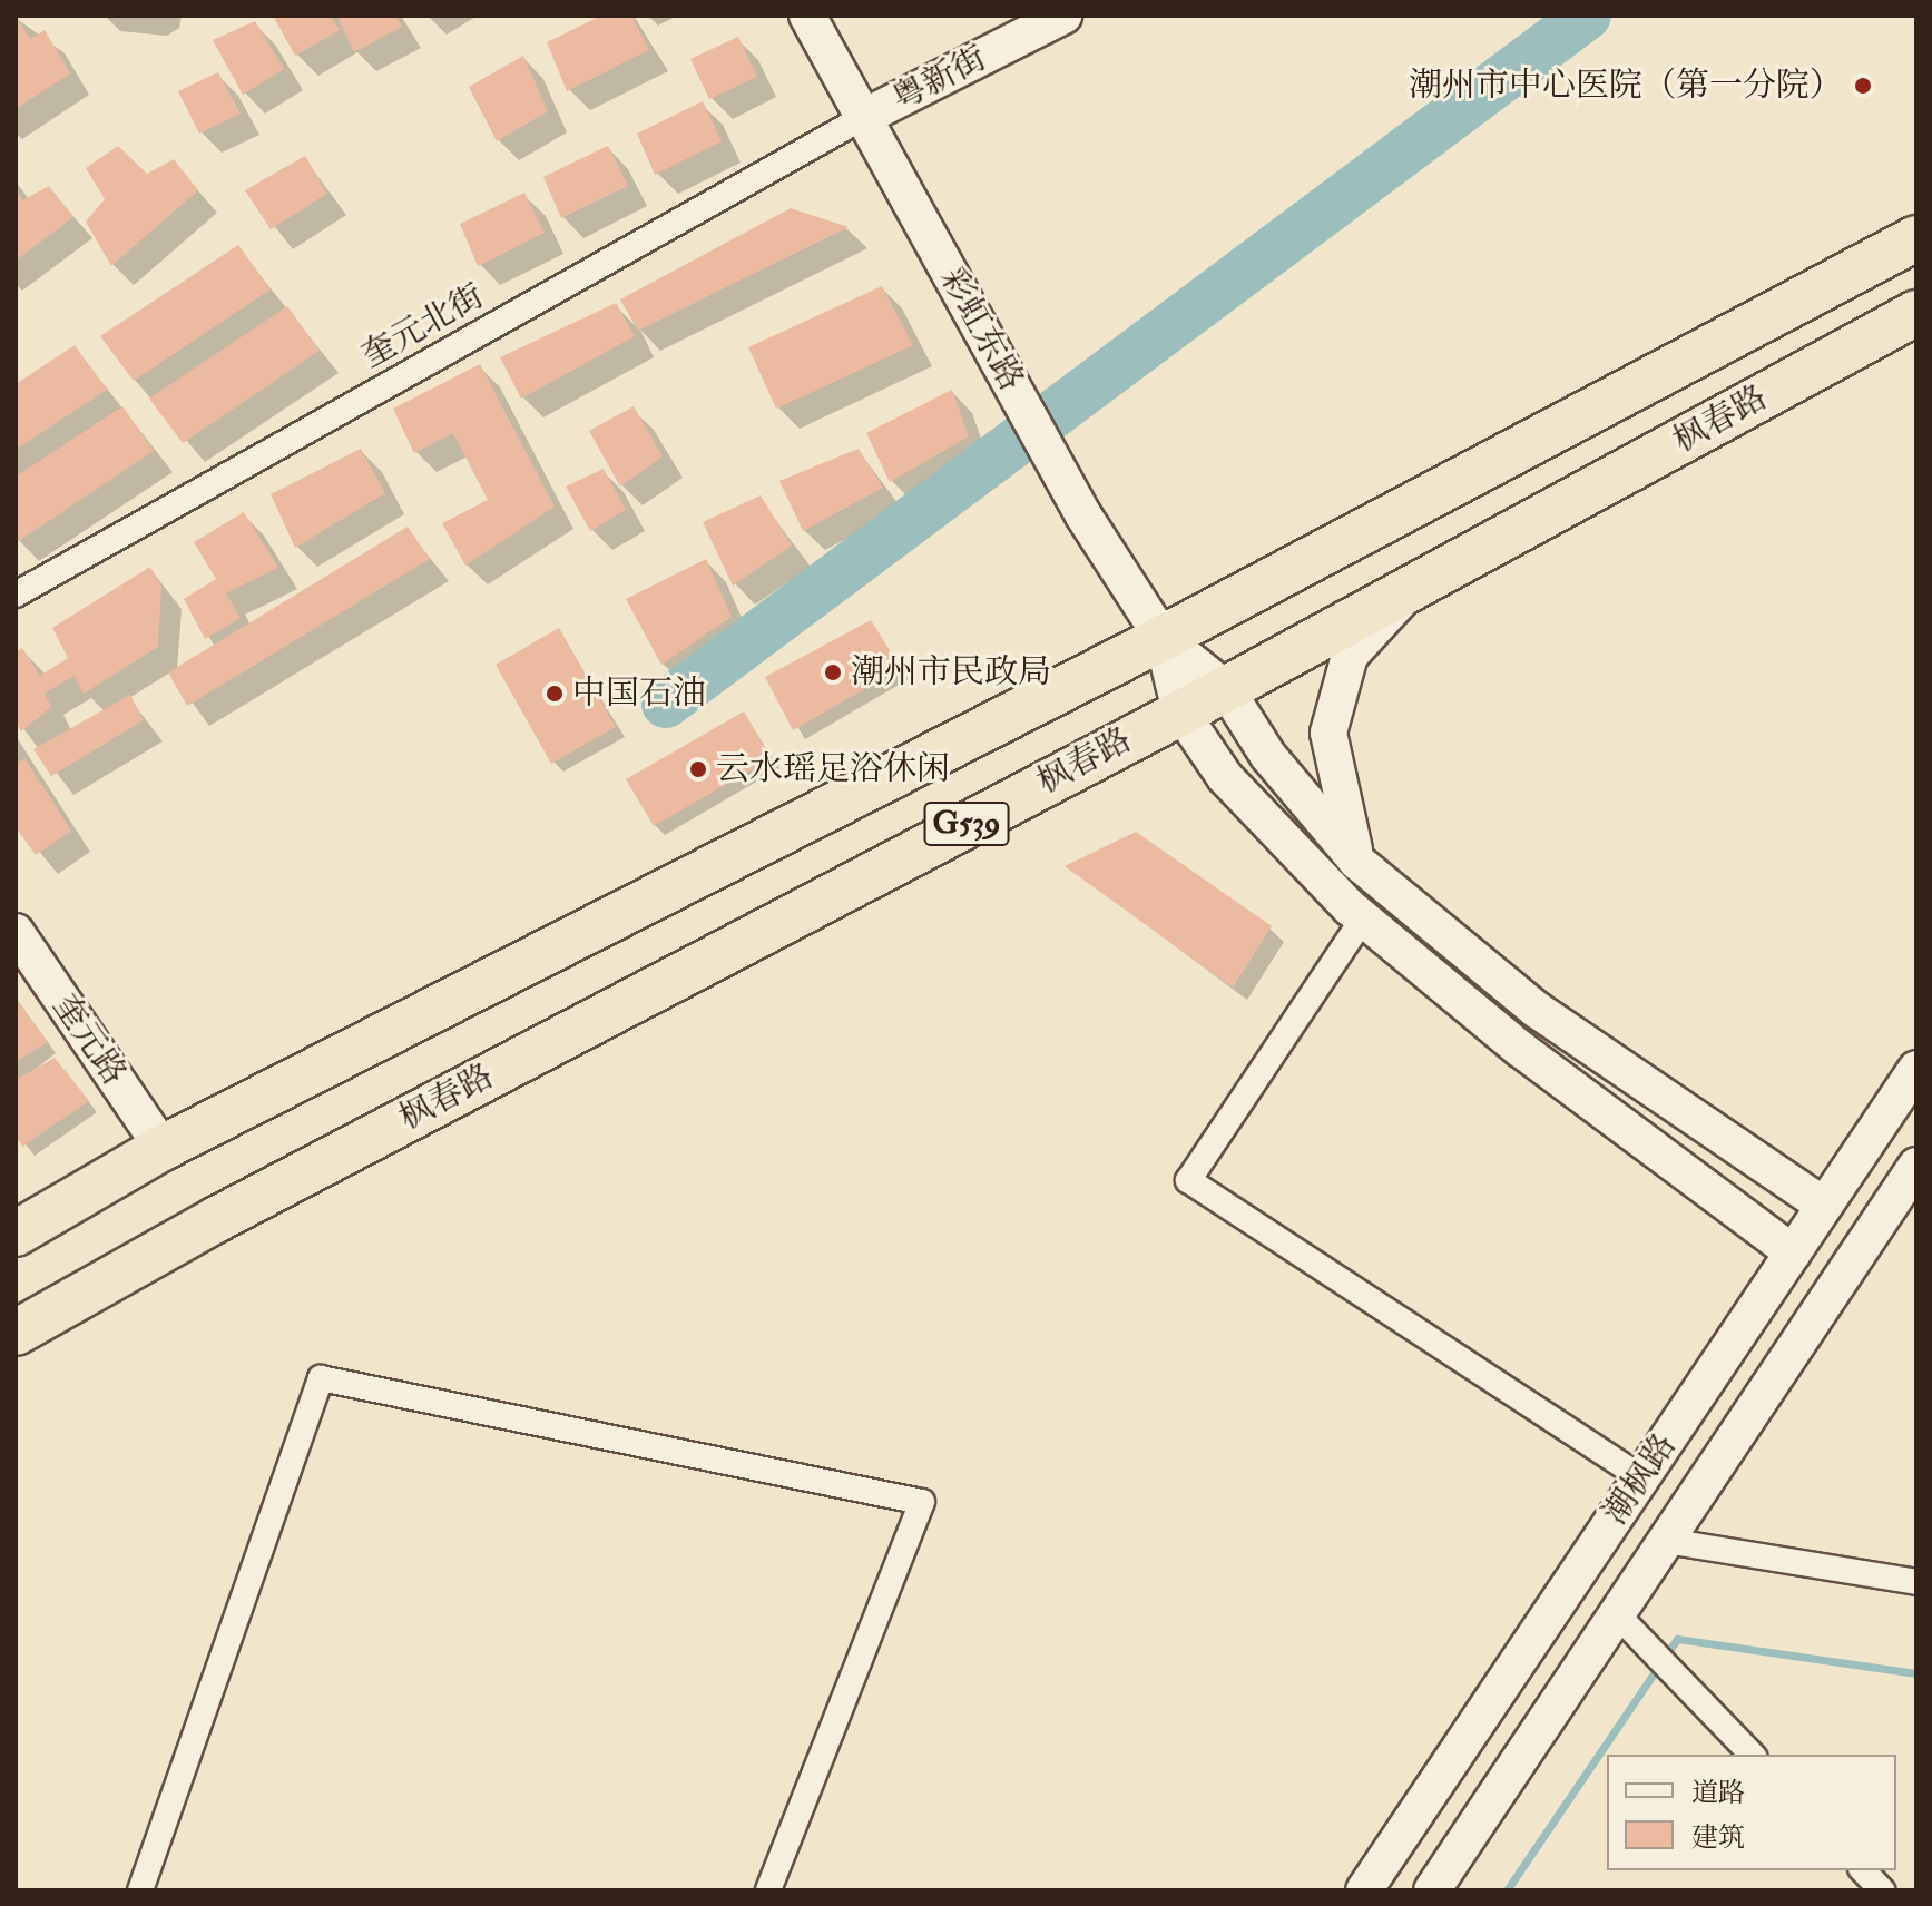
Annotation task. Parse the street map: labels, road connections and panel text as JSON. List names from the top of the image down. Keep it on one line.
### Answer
{"streets":{"highway":["枫春路","G539"],"main road":["粤新街","彩虹东路","奎元路","潮枫路"],"street":["奎元北街"]},"crossings":[["粤新街","奎元北街"],["粤新街","彩虹东路"],["奎元北街","彩虹东路"],["彩虹东路","枫春路"],["枫春路","奎元路"]],"places":["潮州市中心医院（第一分院）","潮州市民政局","中国石油","云水瑶足浴休闲"],"legend":["道路","建筑"]}
